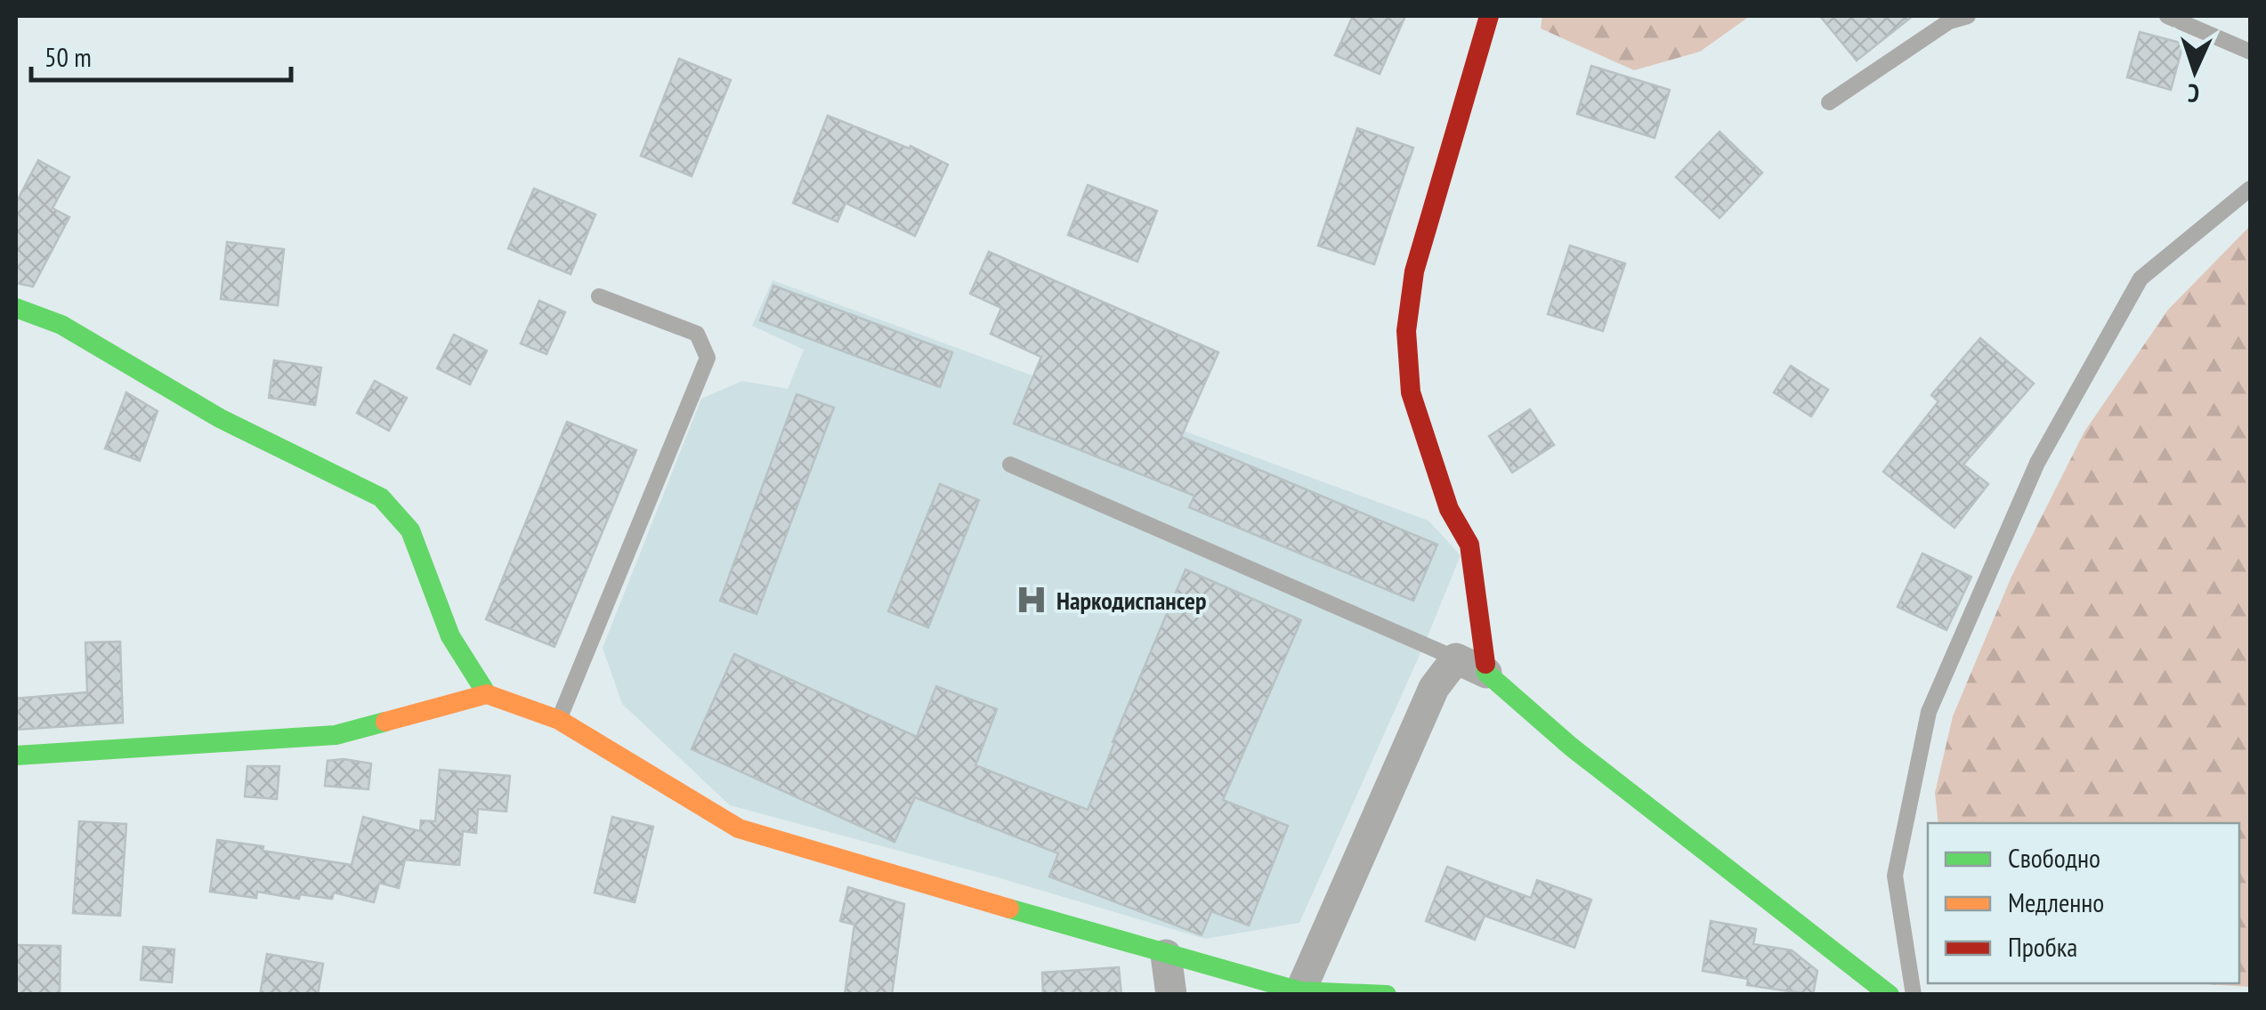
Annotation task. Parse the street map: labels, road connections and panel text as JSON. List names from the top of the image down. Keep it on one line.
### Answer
{"places":{"hospital":["Наркодиспансер"]},"legend":["Свободно","Медленно","Пробка"],"scale_bar":"50 m","north":"bottom"}
